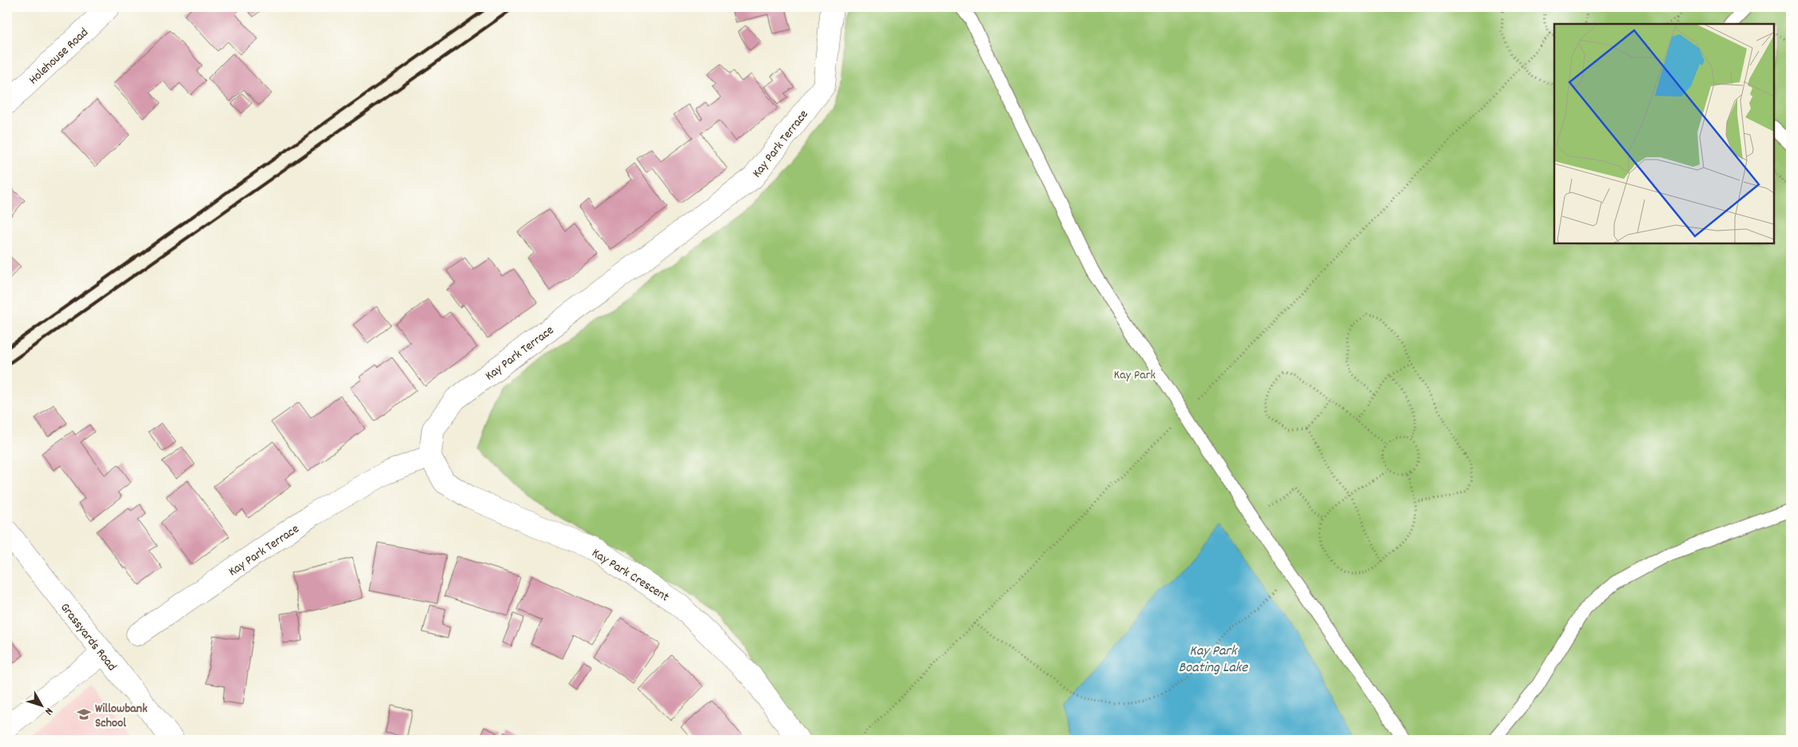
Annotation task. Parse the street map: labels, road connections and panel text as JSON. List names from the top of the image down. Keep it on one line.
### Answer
{"streets":{"street":["Holehouse Road","Kay Park Terrace","Kay Park Crescent","Grassyards Road"]},"crossings":[["Kay Park Terrace","Kay Park Crescent"]],"water":["Kay Park Boating Lake"],"parks":["Kay Park"],"places":{"school or university":["Willowbank School"]},"north":"bottom right"}
